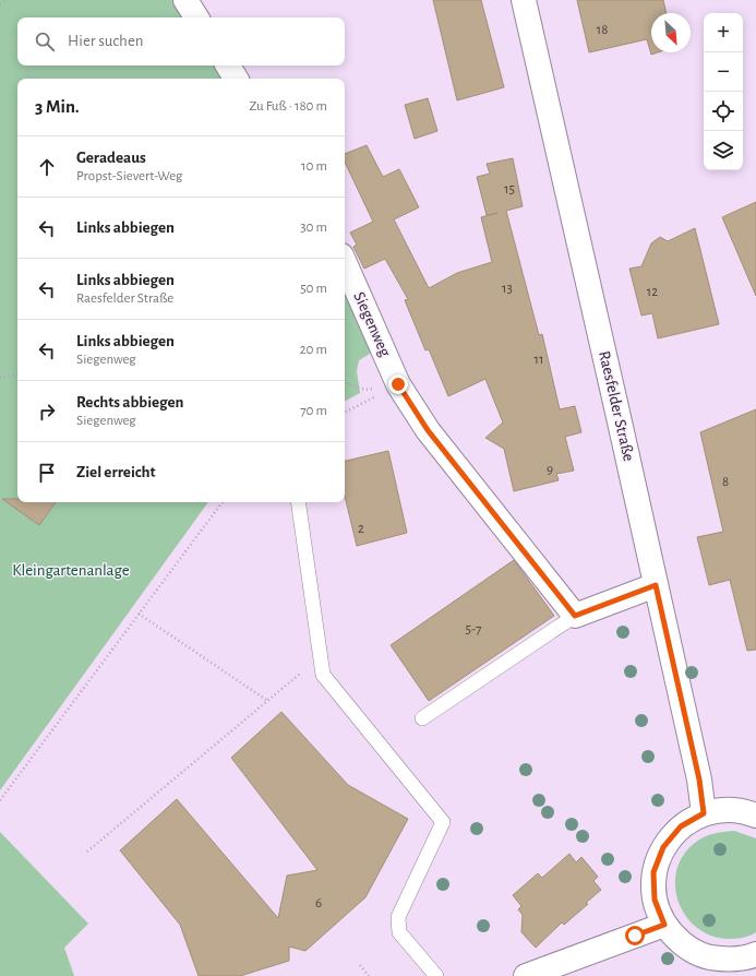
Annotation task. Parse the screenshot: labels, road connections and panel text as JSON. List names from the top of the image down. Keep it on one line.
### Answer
{"streets":{"main road":["Siegenweg","Raesfelder Straße"]},"parks":["Kleingartenanlage"],"house_numbers":["18","15","13","12","11","9","8","2","5-7","6"],"north":"bottom right","page":{"map_buttons":["+","−"],"search":"Hier suchen","heading":["3 Min.","Zu Fuß · 180 m"],"list":[["Geradeaus","Propst-Sievert-Weg","10 m"],["Links abbiegen","30 m"],["Links abbiegen","Raesfelder Straße","50 m"],["Links abbiegen","Siegenweg","20 m"],["Rechts abbiegen","Siegenweg","70 m"],"Ziel erreicht"]}}
